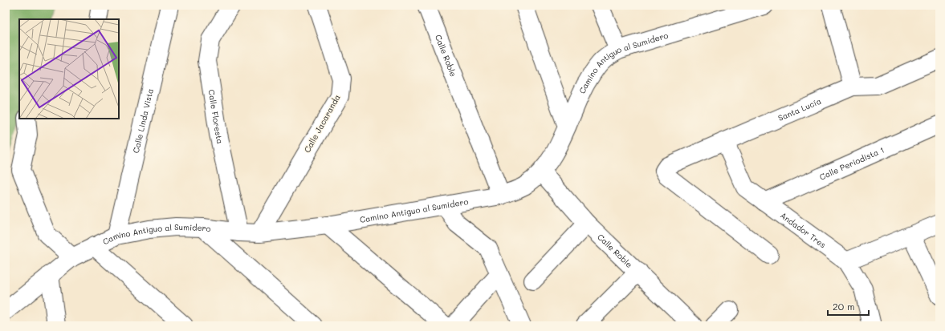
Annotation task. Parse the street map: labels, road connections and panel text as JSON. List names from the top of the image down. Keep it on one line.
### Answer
{"streets":{"street":["Calle Roble","Camino Antiguo al Sumidero","Santa Lucía","Calle Floresta","Calle Linda Vista","Calle Jacaranda","Calle Periodista 1","Andador Tres"]},"crossings":[["Calle Roble","Camino Antiguo al Sumidero"],["Camino Antiguo al Sumidero","Calle Floresta"],["Camino Antiguo al Sumidero","Calle Linda Vista"],["Camino Antiguo al Sumidero","Calle Jacaranda"],["Santa Lucía","Andador Tres"],["Calle Periodista 1","Andador Tres"]],"scale_bar":"20 m"}
